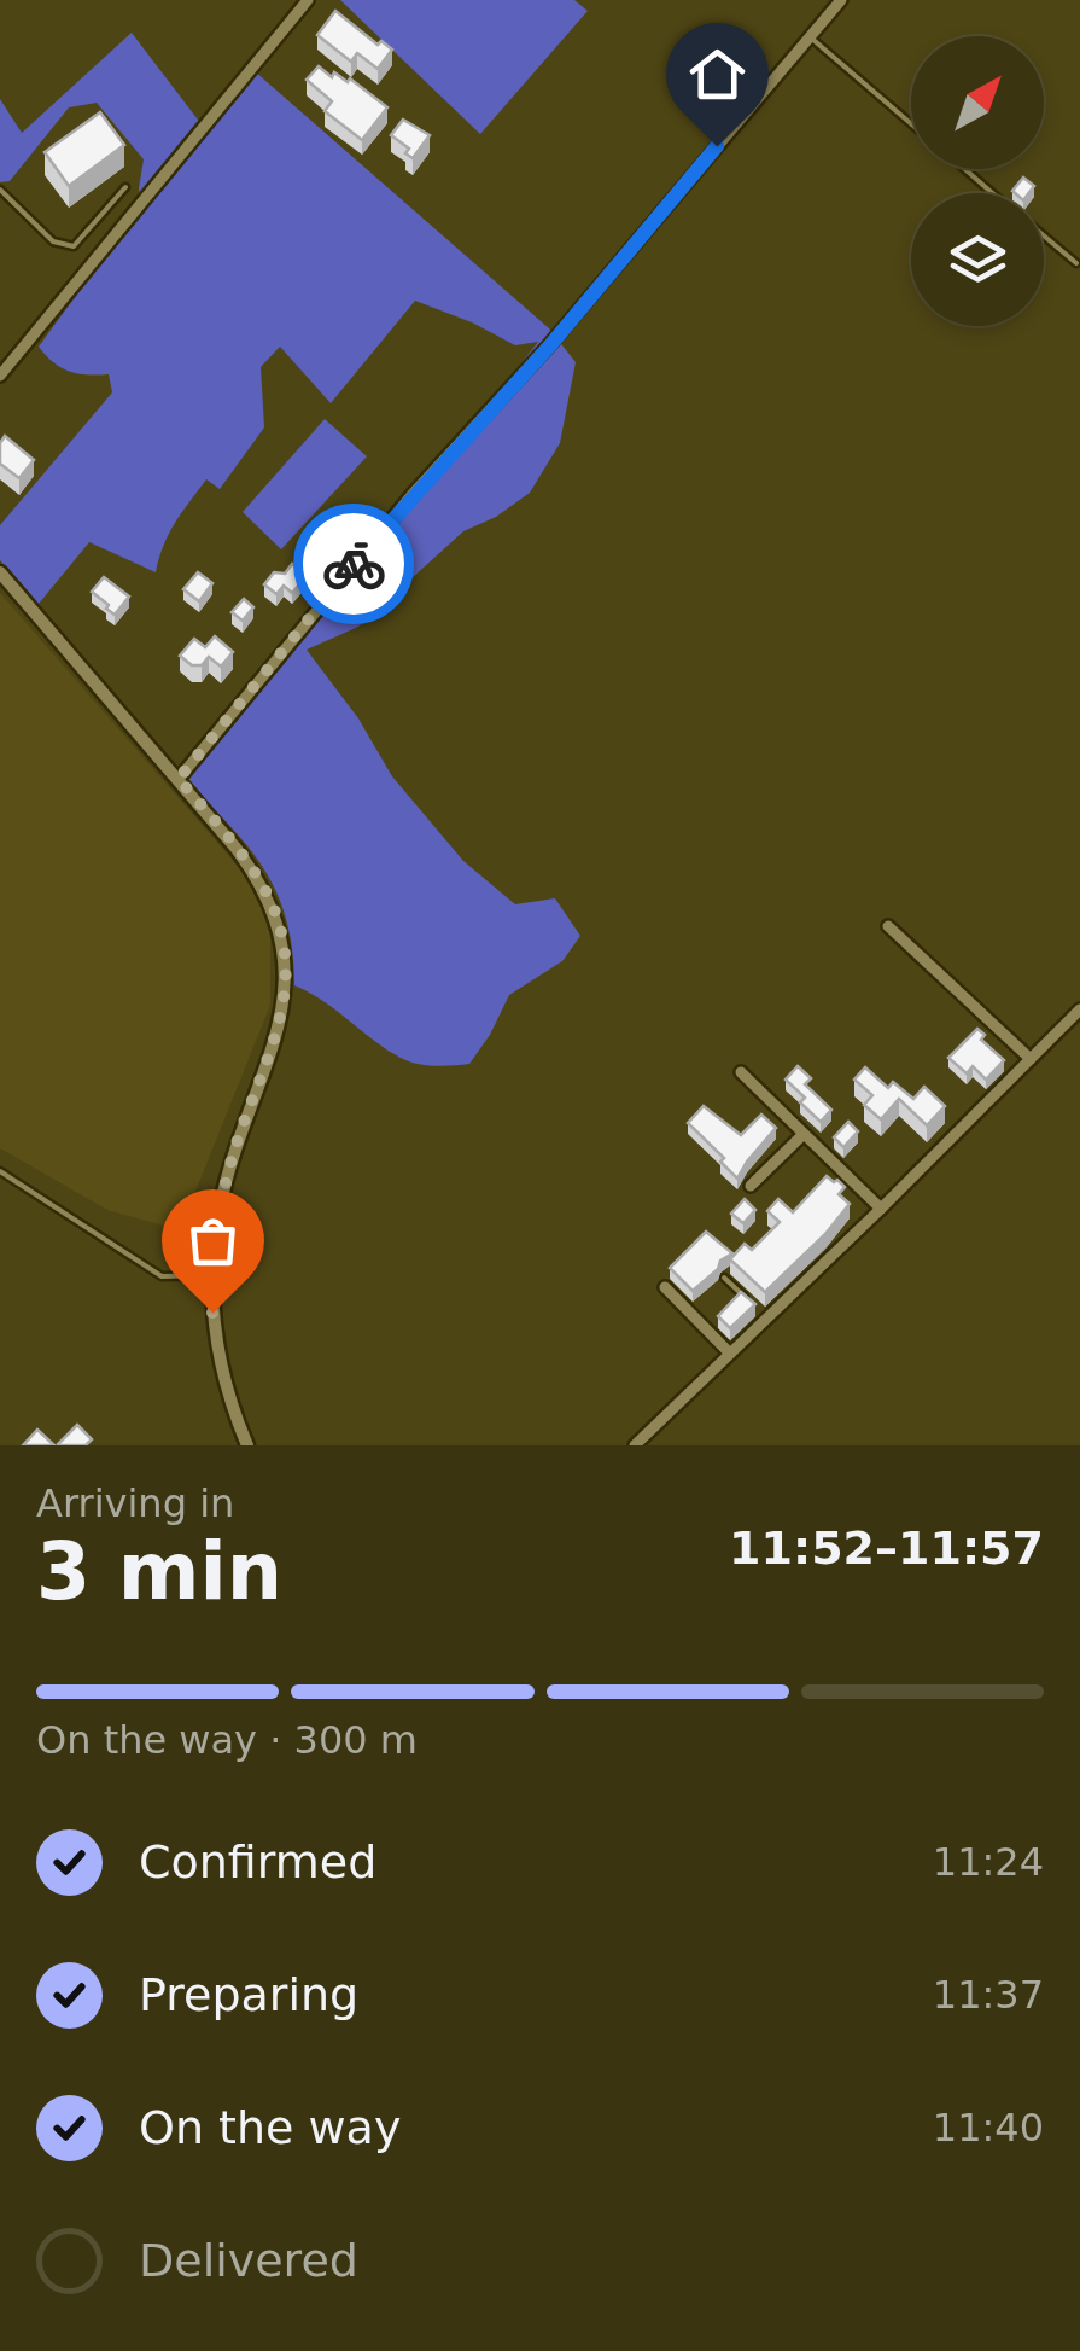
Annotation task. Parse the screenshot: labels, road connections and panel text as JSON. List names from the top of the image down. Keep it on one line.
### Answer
{"north":"top right","page":{"heading":["3 min","Arriving in","11:52–11:57"],"bar":"On the way · 300 m","list":[["Confirmed","11:24"],["Preparing","11:37"],["On the way","11:40"],"Delivered"]}}
